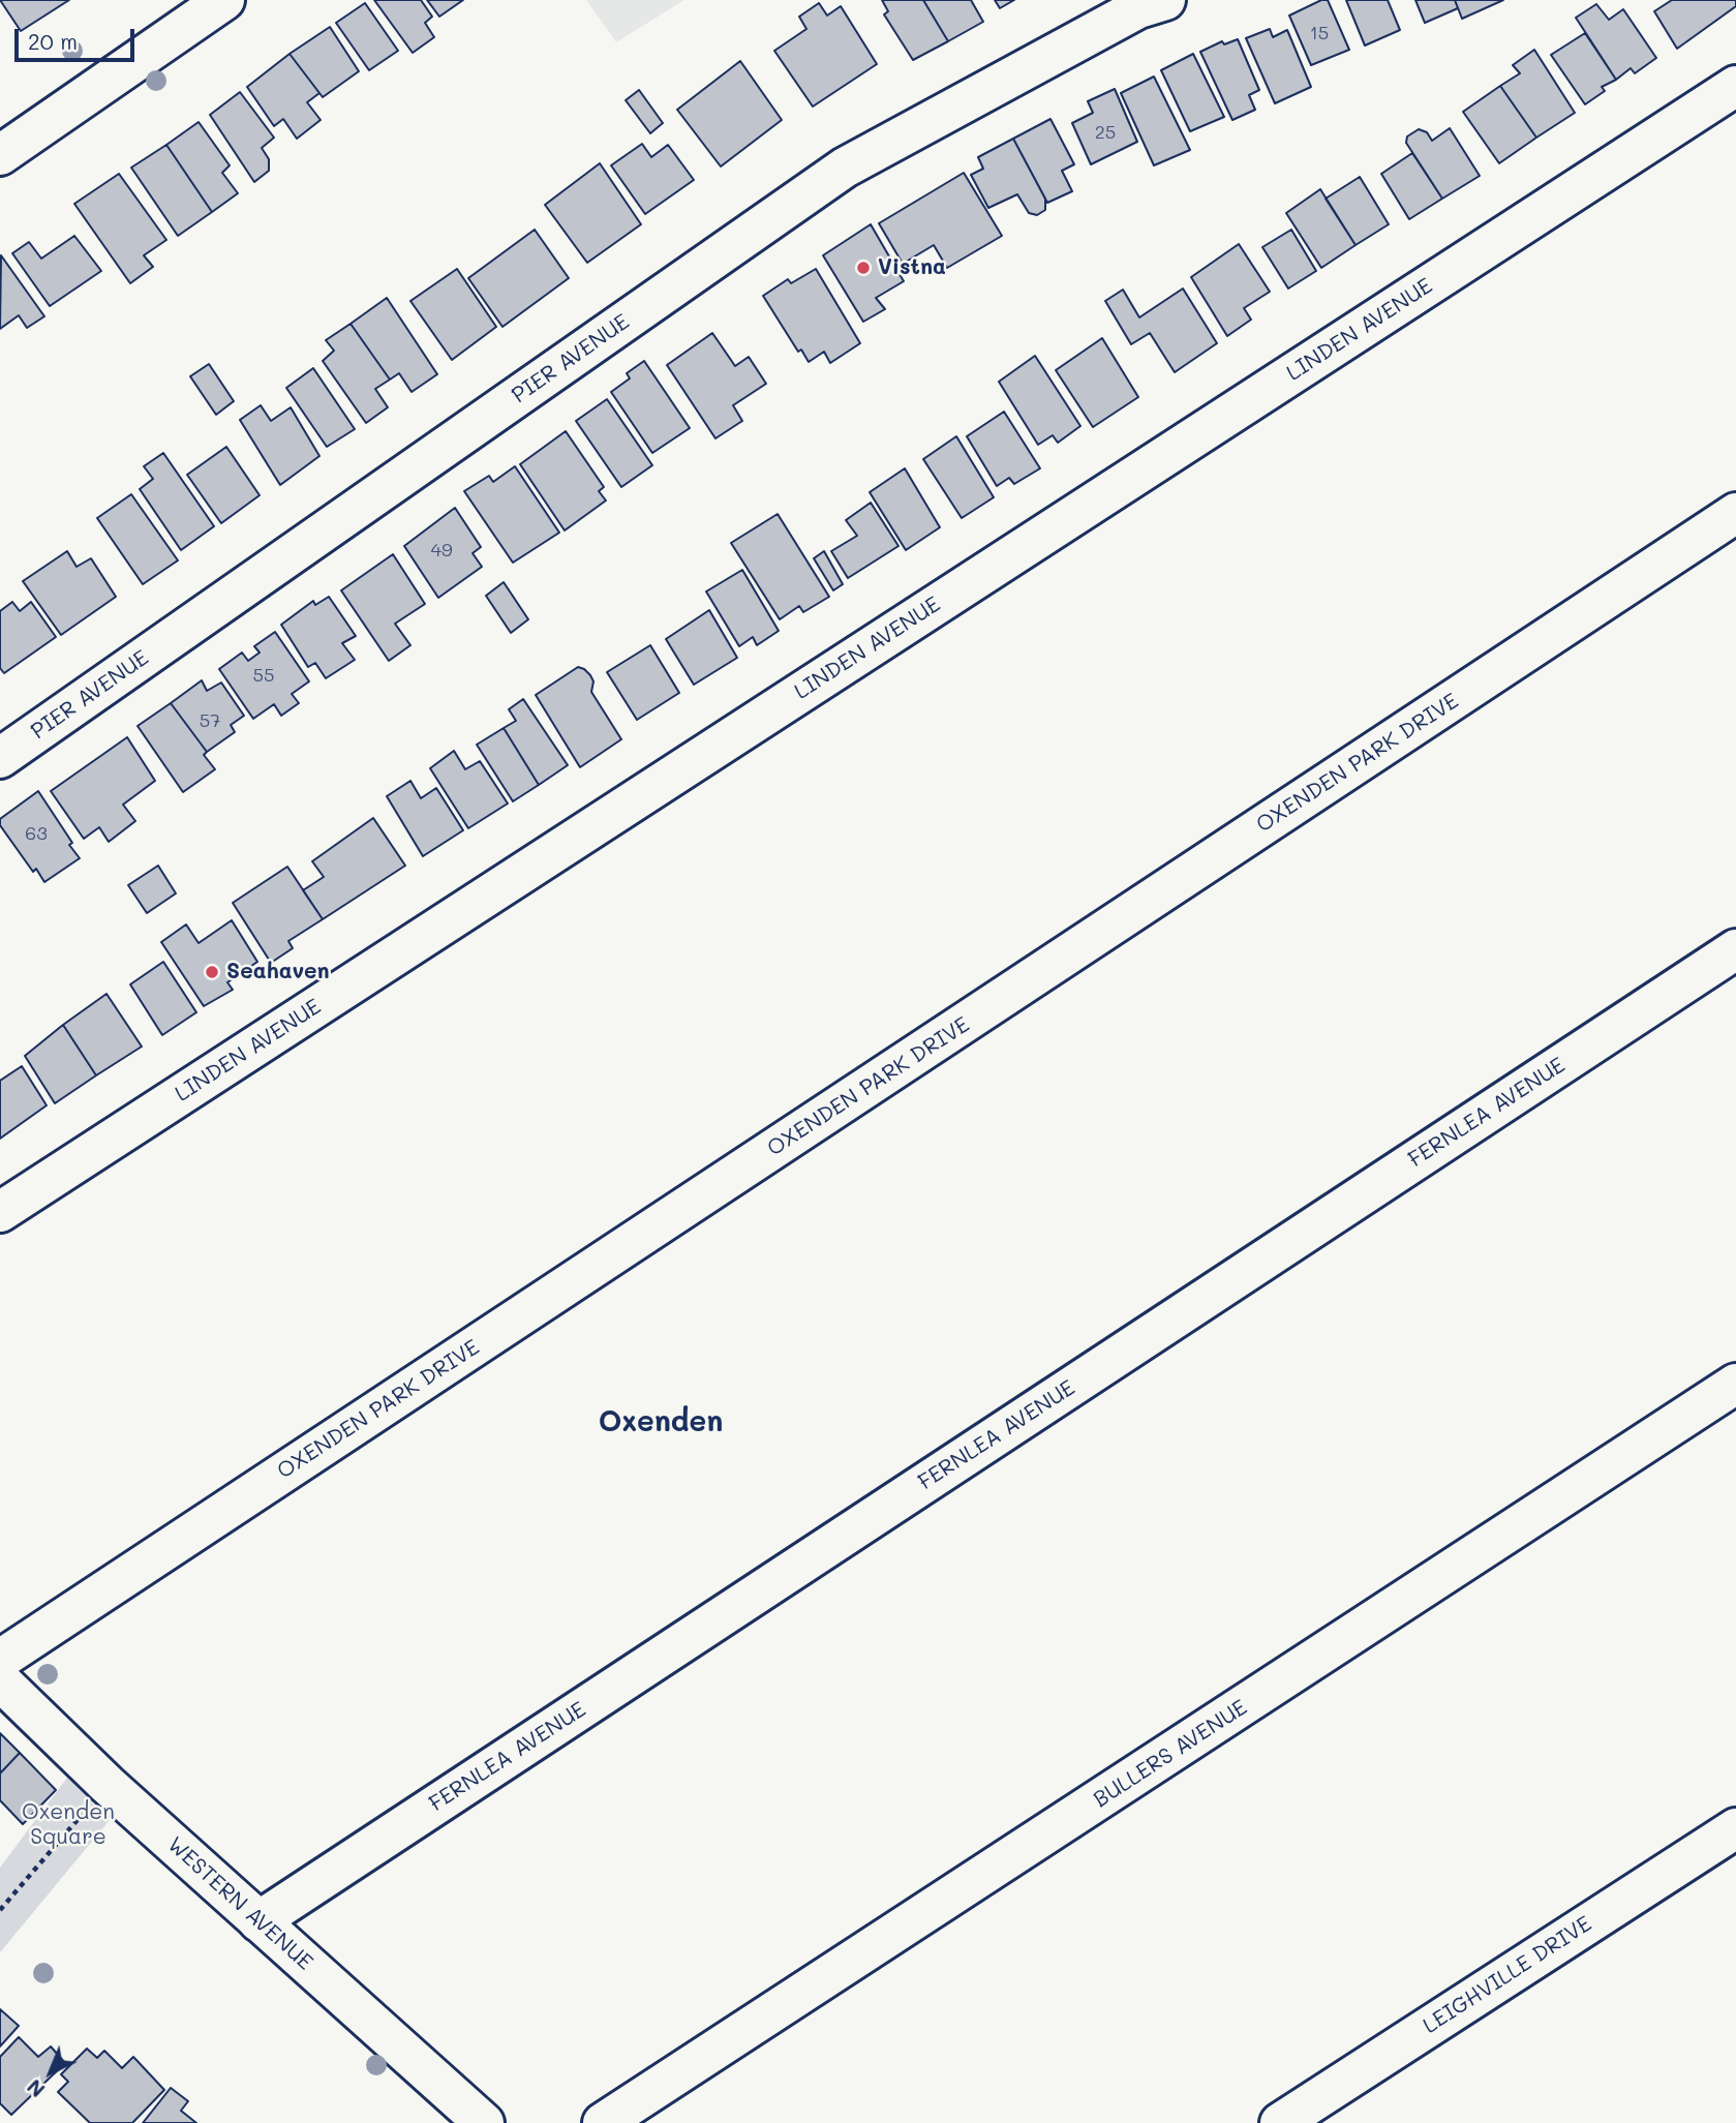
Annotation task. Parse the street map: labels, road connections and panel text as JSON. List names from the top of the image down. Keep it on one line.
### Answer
{"streets":{"street":["LINDEN AVENUE","PIER AVENUE","OXENDEN PARK DRIVE","FERNLEA AVENUE","BULLERS AVENUE","WESTERN AVENUE","LEIGHVILLE DRIVE"]},"crossings":[["FERNLEA AVENUE","WESTERN AVENUE"]],"districts":["Oxenden"],"parks":["Oxenden Square"],"places":["Vistna","Seahaven"],"house_numbers":["15","25","49","55","57","63"],"scale_bar":"20 m","north":"bottom left"}
